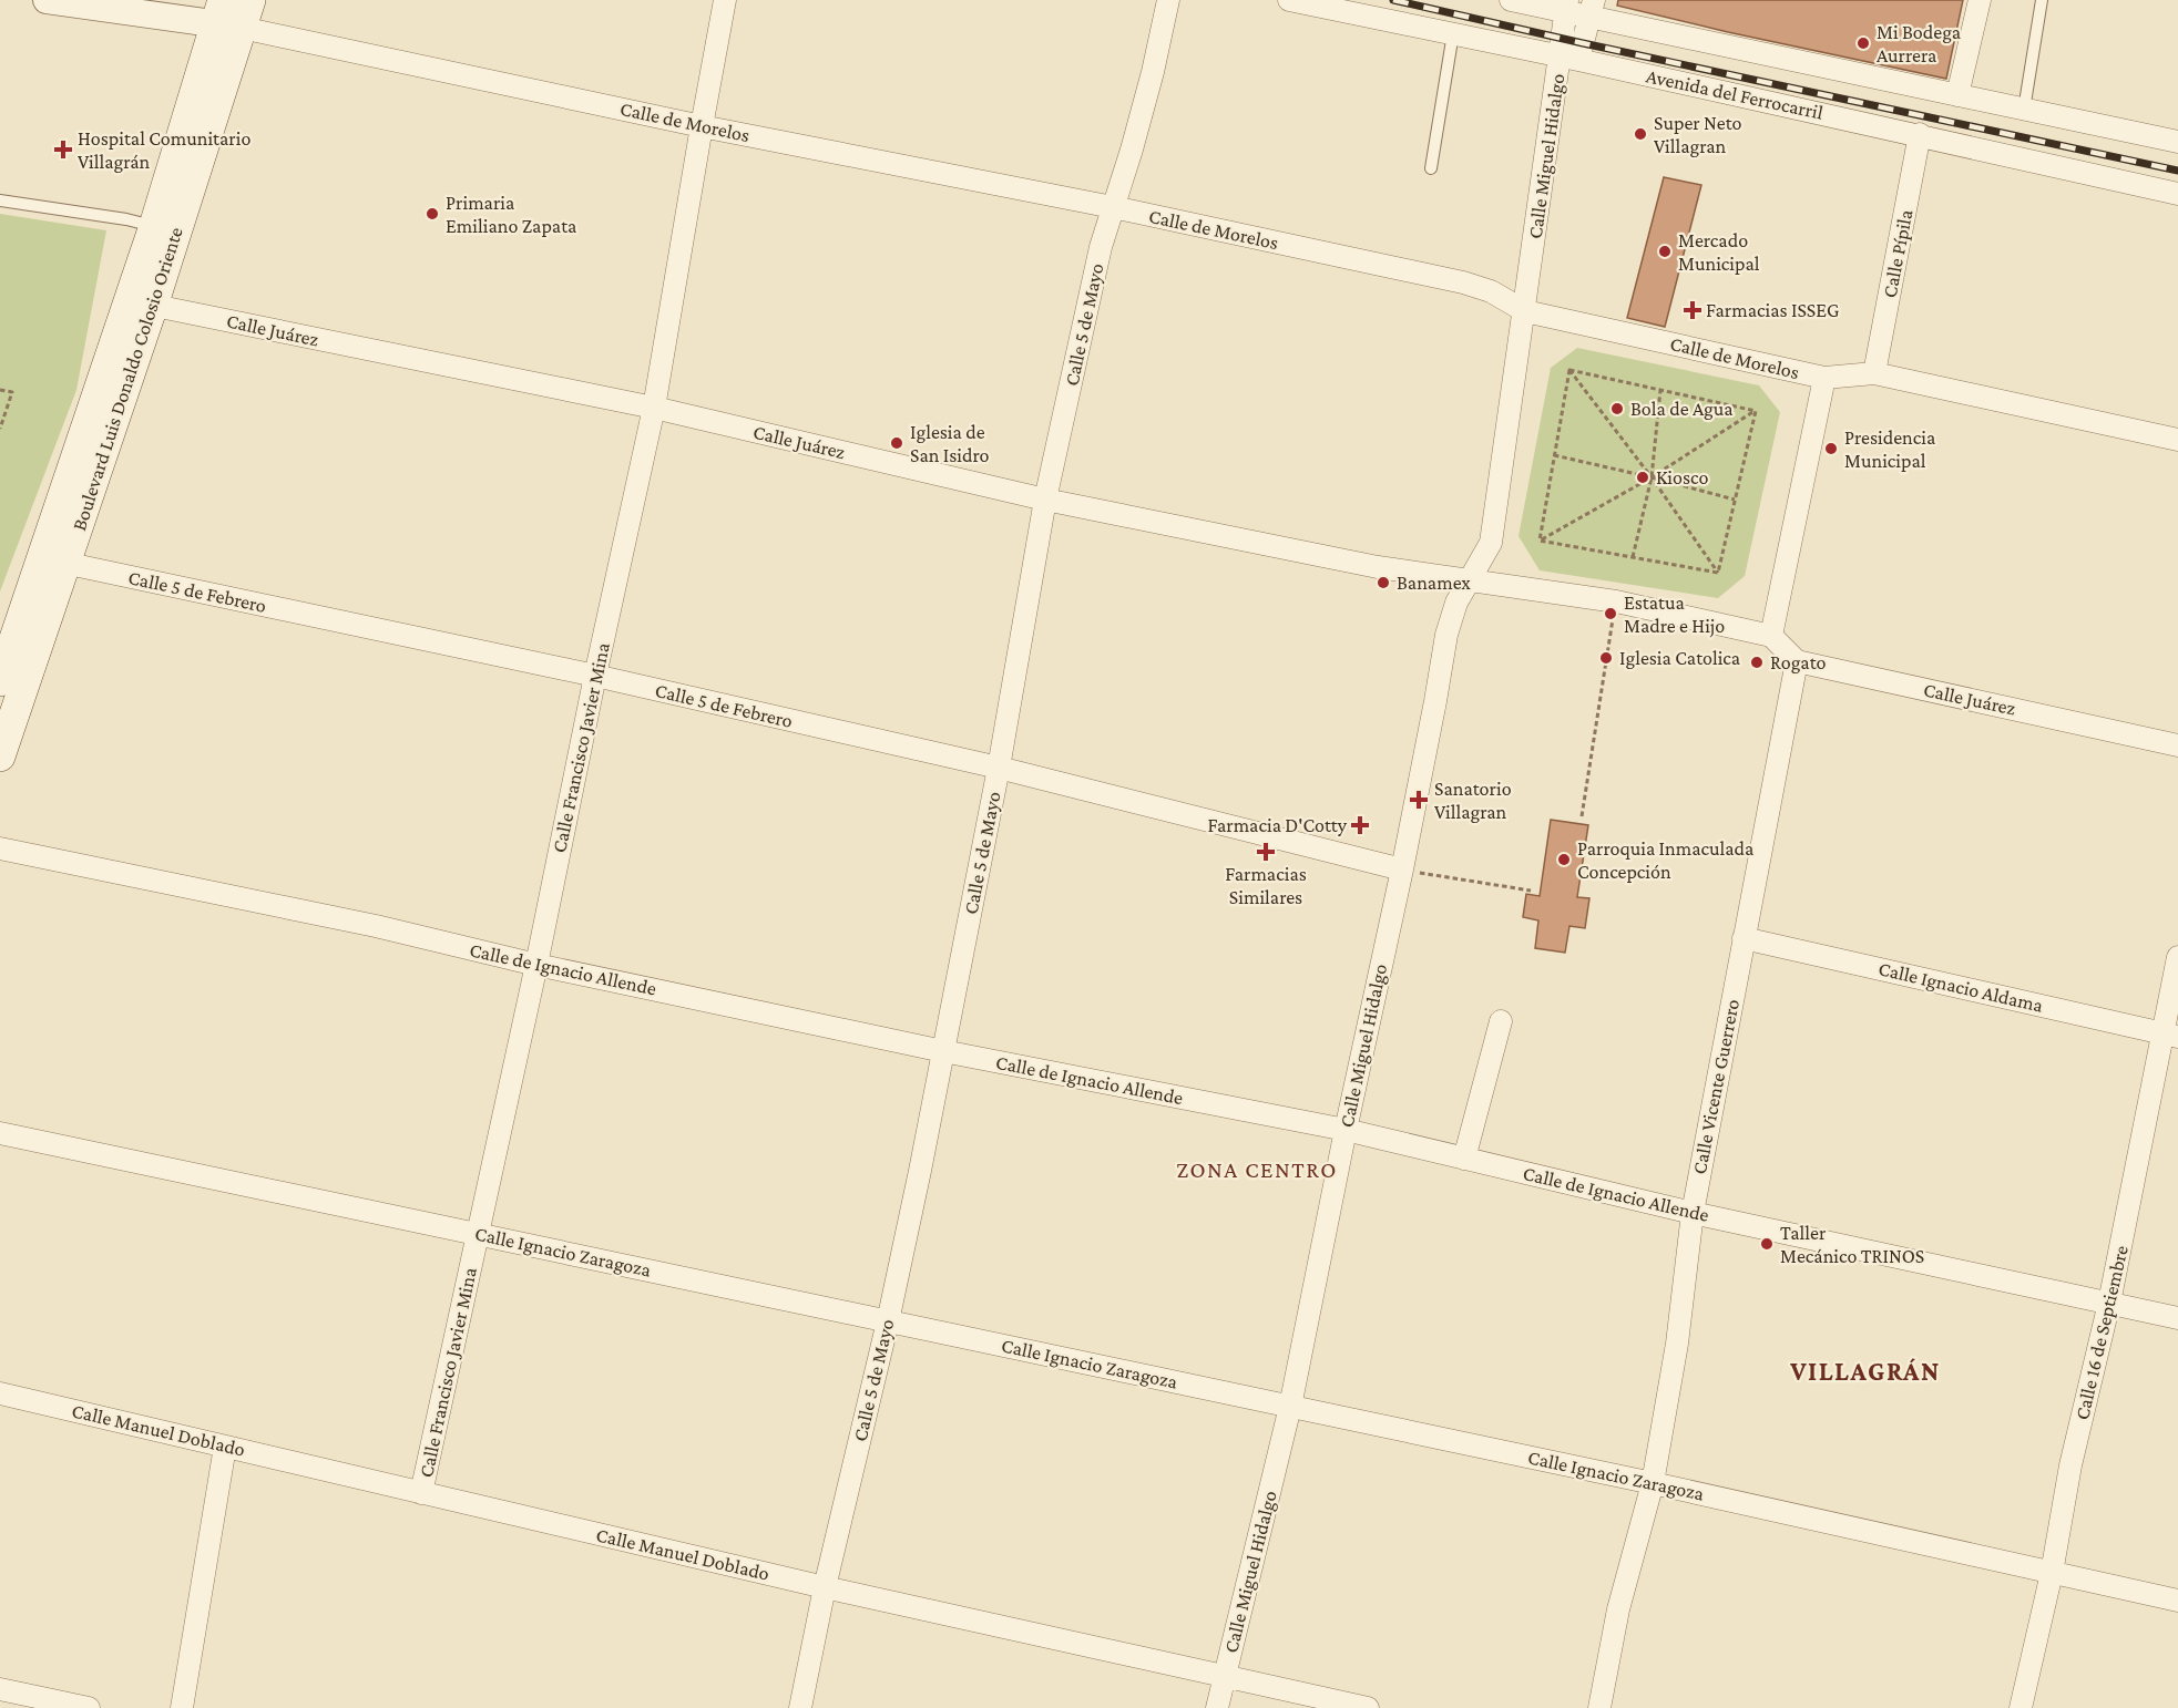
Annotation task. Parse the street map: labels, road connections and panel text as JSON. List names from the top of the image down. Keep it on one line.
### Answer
{"streets":{"main road":["Boulevard Luis Donaldo Colosio Oriente"],"street":["Avenida del Ferrocarril","Calle de Morelos","Calle Miguel Hidalgo","Calle Pípila","Calle 5 de Mayo","Calle Juárez","Calle 5 de Febrero","Calle Francisco Javier Mina","Calle de Ignacio Allende","Calle Ignacio Aldama","Calle Vicente Guerrero","Calle Ignacio Zaragoza","Calle 16 de Septiembre","Calle Manuel Doblado"]},"crossings":[["Avenida del Ferrocarril","Calle Miguel Hidalgo"],["Avenida del Ferrocarril","Calle Pípila"],["Calle de Morelos","Calle Miguel Hidalgo"],["Calle de Morelos","Calle Pípila"],["Calle de Morelos","Calle 5 de Mayo"],["Calle de Morelos","Boulevard Luis Donaldo Colosio Oriente"],["Calle de Morelos","Calle Francisco Javier Mina"],["Calle Miguel Hidalgo","Calle Juárez"],["Calle Miguel Hidalgo","Calle 5 de Febrero"],["Calle Miguel Hidalgo","Calle de Ignacio Allende"],["Calle Miguel Hidalgo","Calle Ignacio Zaragoza"],["Calle Miguel Hidalgo","Calle Manuel Doblado"],["Calle 5 de Mayo","Calle Juárez"],["Calle 5 de Mayo","Calle 5 de Febrero"],["Calle 5 de Mayo","Calle de Ignacio Allende"],["Calle 5 de Mayo","Calle Ignacio Zaragoza"],["Calle 5 de Mayo","Calle Manuel Doblado"],["Calle Juárez","Boulevard Luis Donaldo Colosio Oriente"],["Calle Juárez","Calle Francisco Javier Mina"],["Calle Juárez","Calle Vicente Guerrero"],["Boulevard Luis Donaldo Colosio Oriente","Calle 5 de Febrero"],["Calle 5 de Febrero","Calle Francisco Javier Mina"],["Calle Francisco Javier Mina","Calle de Ignacio Allende"],["Calle Francisco Javier Mina","Calle Ignacio Zaragoza"],["Calle Francisco Javier Mina","Calle Manuel Doblado"],["Calle de Ignacio Allende","Calle Vicente Guerrero"],["Calle de Ignacio Allende","Calle 16 de Septiembre"],["Calle Ignacio Aldama","Calle Vicente Guerrero"],["Calle Ignacio Aldama","Calle 16 de Septiembre"],["Calle Vicente Guerrero","Calle Ignacio Zaragoza"],["Calle Ignacio Zaragoza","Calle 16 de Septiembre"]],"districts":["ZONA CENTRO","VILLAGRÁN"],"places":{"other":["Mi Bodega Aurrera","Super Neto Villagran","Primaria Emiliano Zapata","Mercado Municipal","Bola de Agua","Iglesia de San Isidro","Presidencia Municipal","Kiosco","Banamex","Estatua Madre e Hijo","Iglesia Catolica","Rogato","Parroquia Inmaculada Concepción","Taller Mecánico TRINOS"],"health":["Hospital Comunitario Villagrán","Farmacias ISSEG","Sanatorio Villagran","Farmacia D'Cotty","Farmacias Similares"]}}
